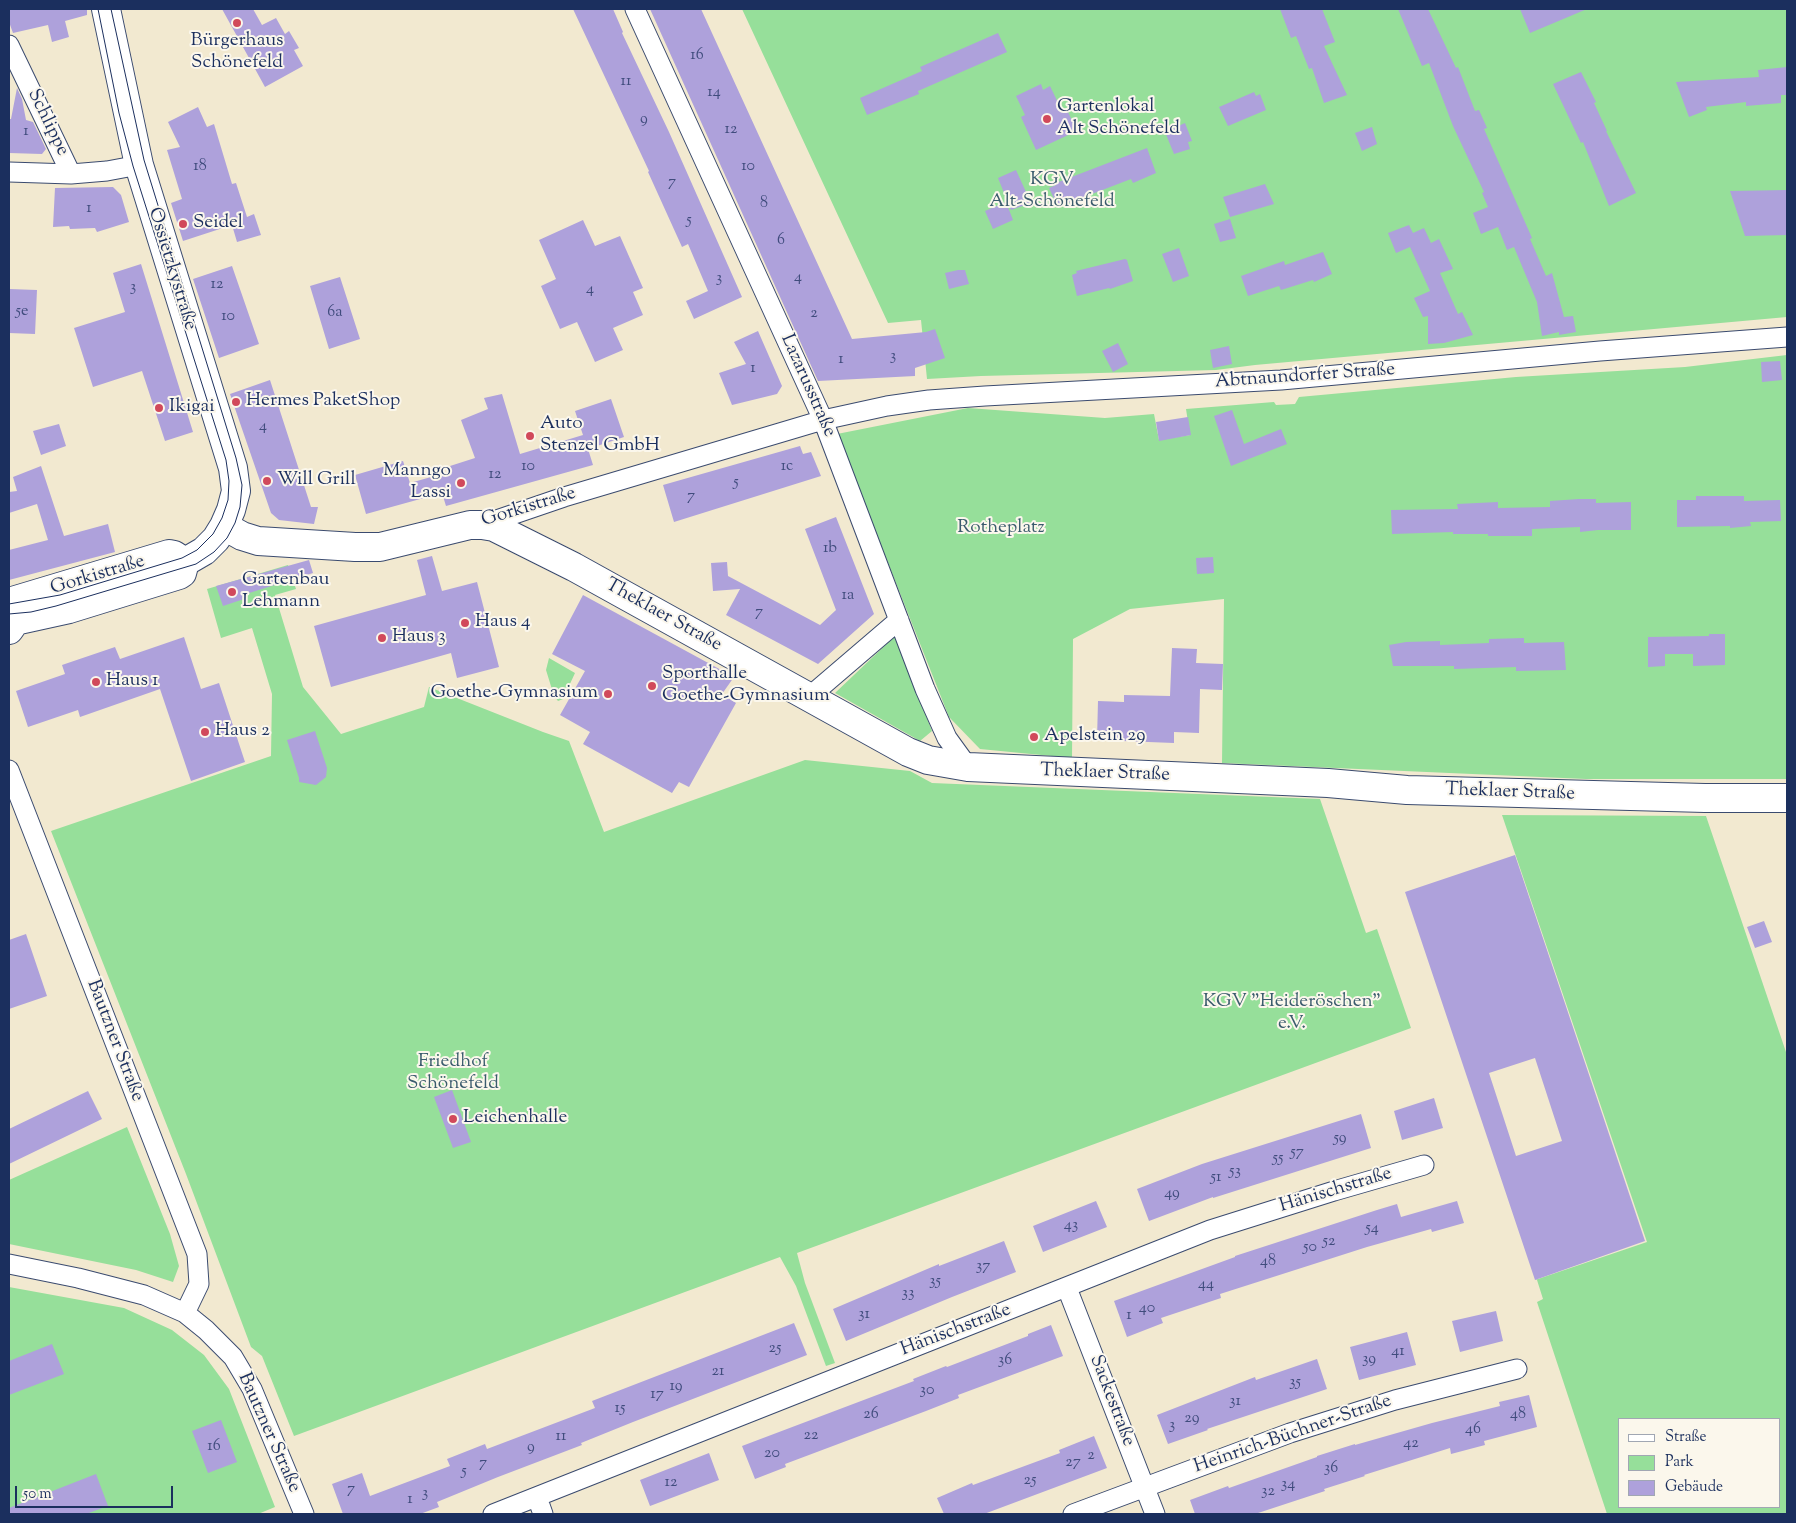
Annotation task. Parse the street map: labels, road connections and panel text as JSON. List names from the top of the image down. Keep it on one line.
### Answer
{"streets":{"main road":["Ossietzkystraße","Gorkistraße","Theklaer Straße"],"street":["Schlippe","Abtnaundorfer Straße","Lazarusstraße","Bautzner Straße","Hänischstraße","Sackestraße","Heinrich-Büchner-Straße"]},"crossings":[["Ossietzkystraße","Gorkistraße"],["Abtnaundorfer Straße","Lazarusstraße"],["Abtnaundorfer Straße","Gorkistraße"],["Lazarusstraße","Gorkistraße"],["Lazarusstraße","Theklaer Straße"],["Gorkistraße","Theklaer Straße"],["Hänischstraße","Sackestraße"],["Sackestraße","Heinrich-Büchner-Straße"]],"parks":["KGV Alt-Schönefeld","Rotheplatz","KGV \"Heideröschen\" e.V.","Friedhof Schönefeld"],"places":["Bürgerhaus Schönefeld","Gartenlokal Alt Schönefeld","Seidel","Hermes PaketShop","Ikigai","Auto Stenzel GmbH","Will Grill","Manngo Lassi","Gartenbau Lehmann","Haus 4","Haus 3","Haus 1","Sporthalle Goethe-Gymnasium","Goethe-Gymnasium","Haus 2","Apelstein 29","Leichenhalle"],"house_numbers":["16","11","14","9","12","1","18","10","7","8","1","5","6","4","3","12","3","4","5e","6a","2","10","3","1","1","4","10","1c","12","5","7","1b","1a","7","59","57","55","53","51","49","43","54","52","50","48","37","35","44","33","40","31","1","25","41","39","36","21","35","19","30","17","31","15","26","48","29","3","46","22","11","42","16","9","20","2","27","7","36","5","25","12","34","7","32","3","1"],"legend":["Straße","Park","Gebäude"],"scale_bar":"50 m"}
